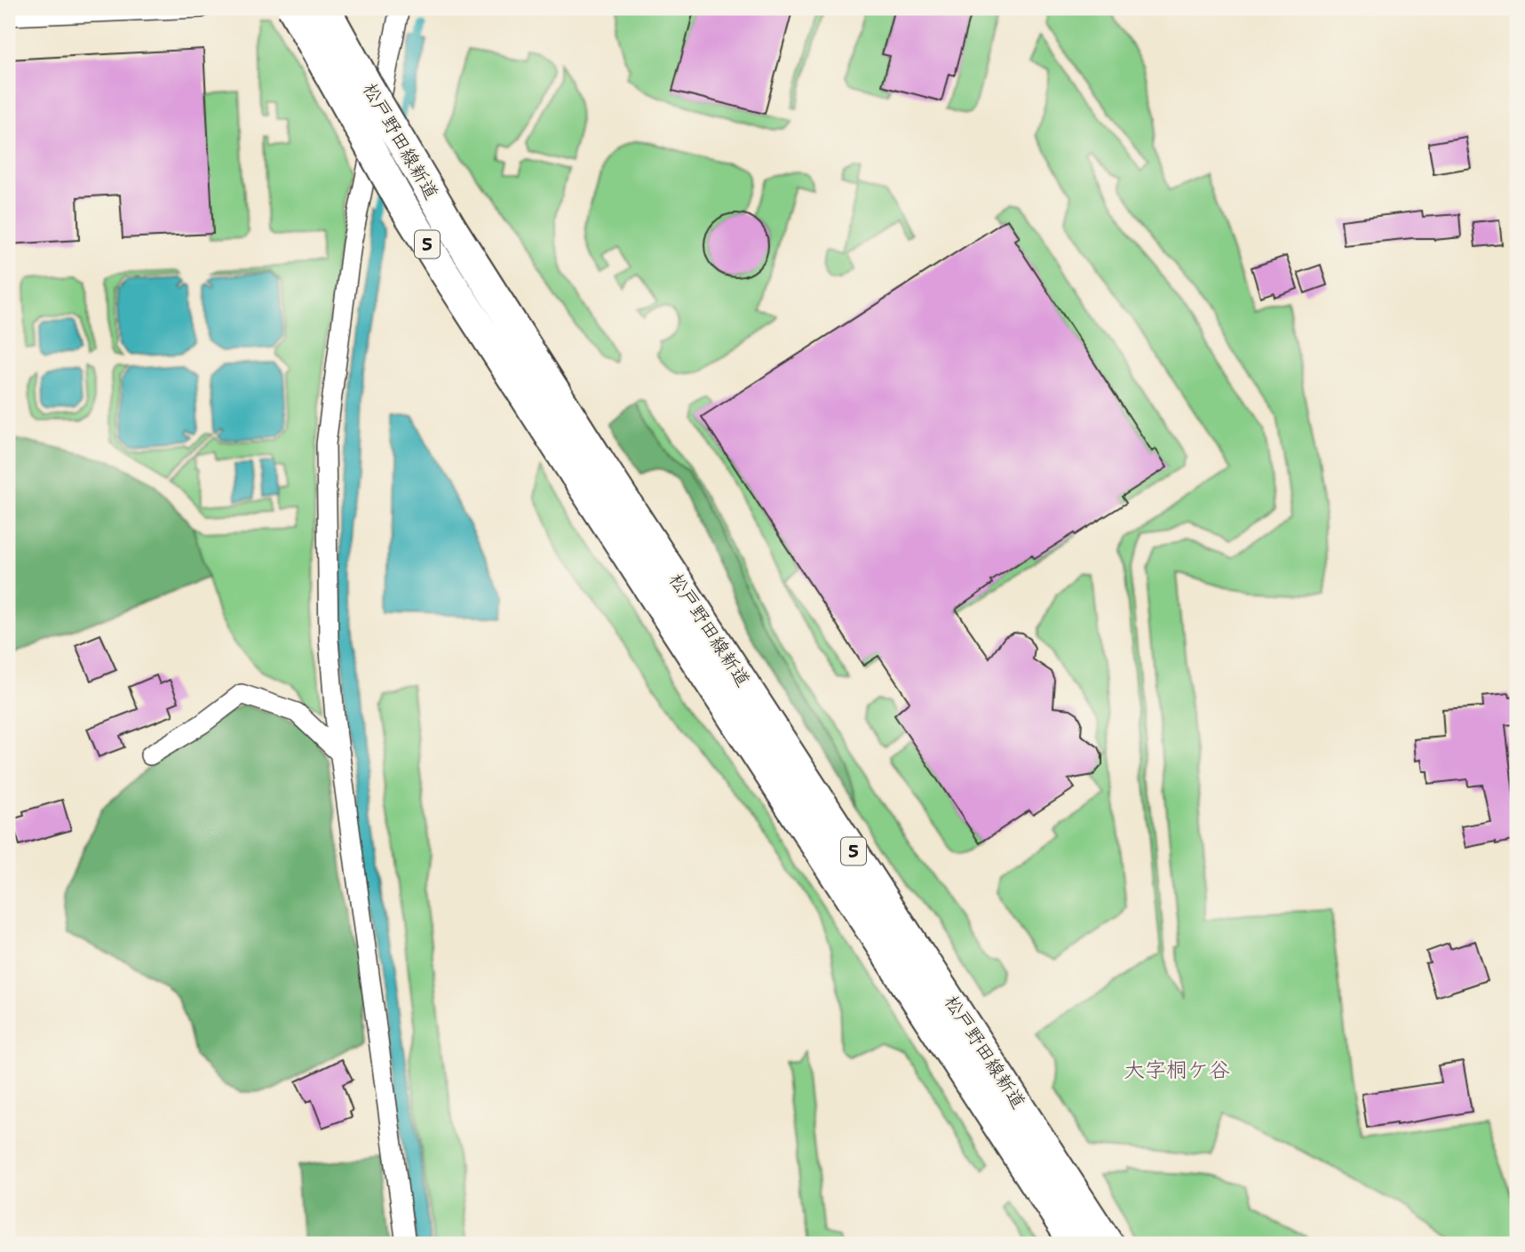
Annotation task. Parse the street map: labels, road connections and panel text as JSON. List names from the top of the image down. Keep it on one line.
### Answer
{"streets":{"main road":["松戸野田線新道","5"]},"districts":["大字桐ケ谷"]}
